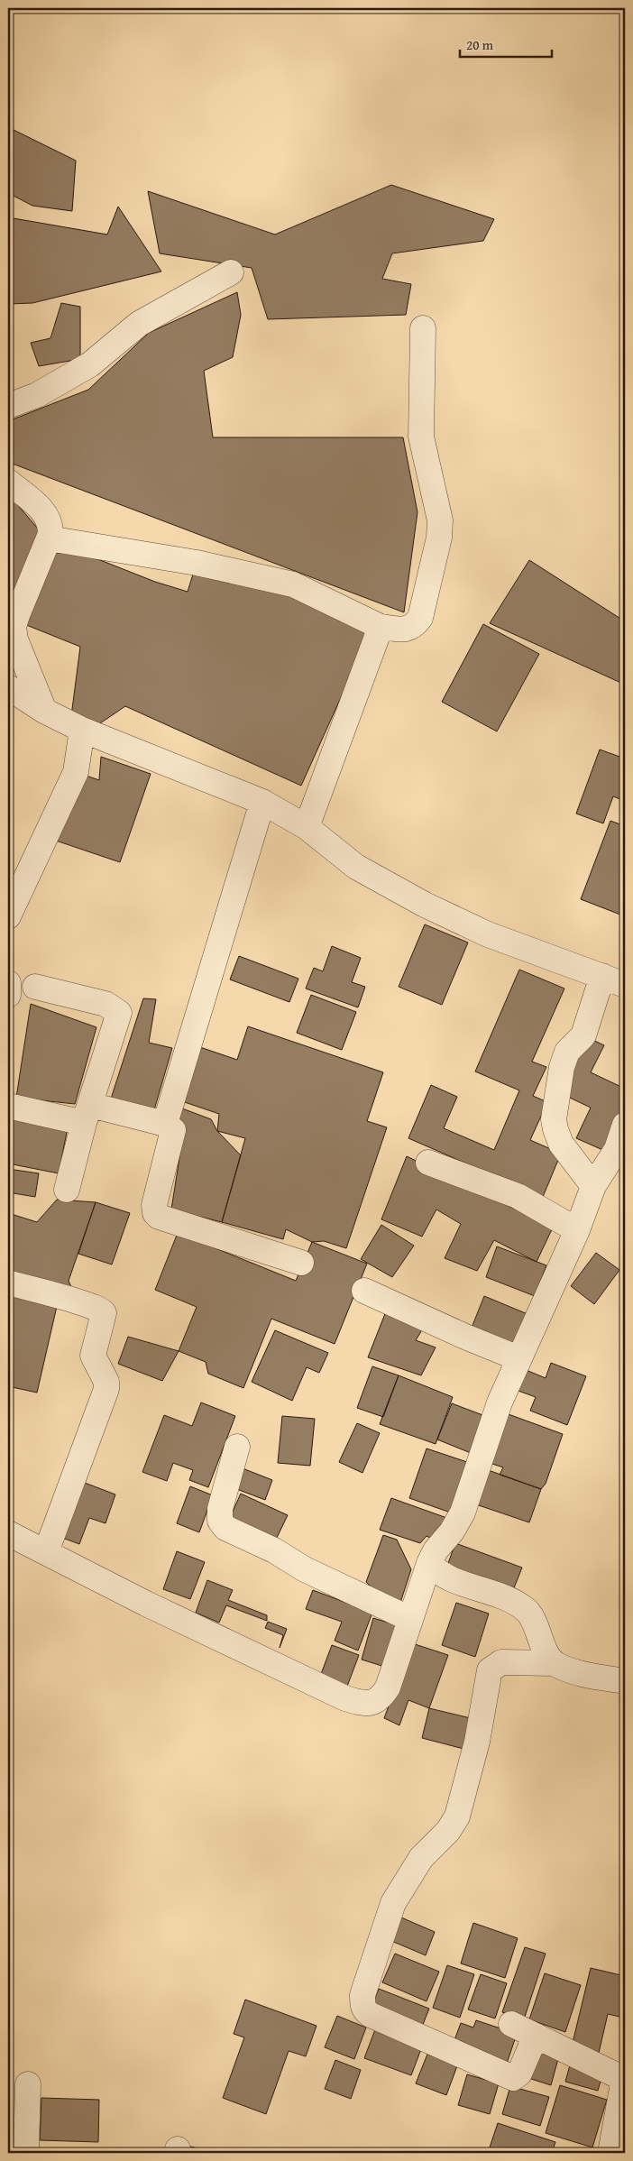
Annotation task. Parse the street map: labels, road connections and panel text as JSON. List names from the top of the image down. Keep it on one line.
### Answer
{"scale_bar":"20 m"}
